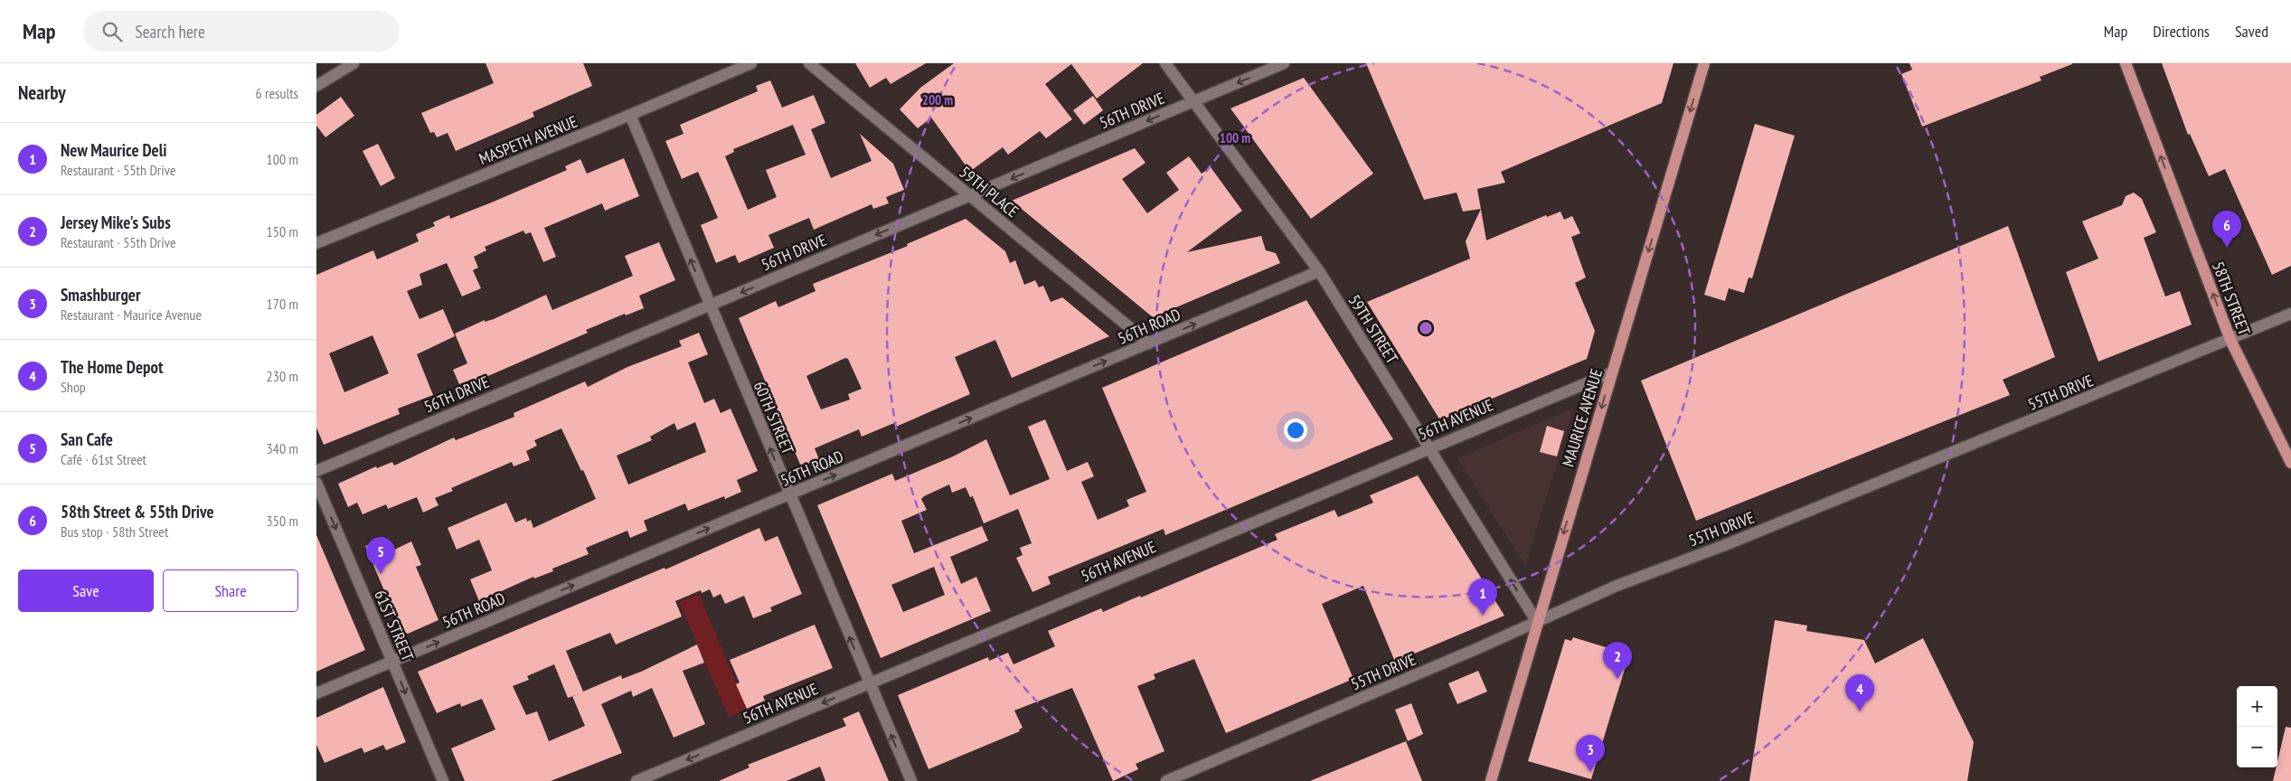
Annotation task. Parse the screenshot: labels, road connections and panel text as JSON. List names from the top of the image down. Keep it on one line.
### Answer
{"streets":{"main road":["58TH STREET","MAURICE AVENUE"],"street":["56TH DRIVE","MASPETH AVENUE","59TH PLACE","56TH ROAD","59TH STREET","55TH DRIVE","60TH STREET","56TH AVENUE","61ST STREET"]},"crossings":[["56TH DRIVE","59TH PLACE"],["56TH DRIVE","59TH STREET"],["56TH DRIVE","60TH STREET"],["MASPETH AVENUE","60TH STREET"],["59TH PLACE","56TH ROAD"],["58TH STREET","55TH DRIVE"],["56TH ROAD","59TH STREET"],["56TH ROAD","60TH STREET"],["56TH ROAD","61ST STREET"],["59TH STREET","55TH DRIVE"],["59TH STREET","MAURICE AVENUE"],["59TH STREET","56TH AVENUE"],["55TH DRIVE","MAURICE AVENUE"],["60TH STREET","56TH AVENUE"],["MAURICE AVENUE","56TH AVENUE"]],"one_way":["56TH DRIVE","58TH STREET","56TH ROAD","60TH STREET","MAURICE AVENUE","61ST STREET"],"page":{"header":"Map","search":"Search here","nav":["Map","Directions","Saved"],"heading":["Nearby","6 results"],"list":[{"mark":"1","name":"New Maurice Deli","note":"Restaurant · 55th Drive","value":"100 m"},{"mark":"2","name":"Jersey Mike's Subs","note":"Restaurant · 55th Drive","value":"150 m"},{"mark":"3","name":"Smashburger","note":"Restaurant · Maurice Avenue","value":"170 m"},{"mark":"4","name":"The Home Depot","note":"Shop","value":"230 m"},{"mark":"5","name":"San Cafe","note":"Café · 61st Street","value":"340 m"},{"mark":"6","name":"58th Street & 55th Drive","note":"Bus stop · 58th Street","value":"350 m"}],"pins":["6","5","1","2","4","3"],"buttons":["Save","Share"],"map_buttons":["+","−"]},"rings":["200 m","100 m"]}
